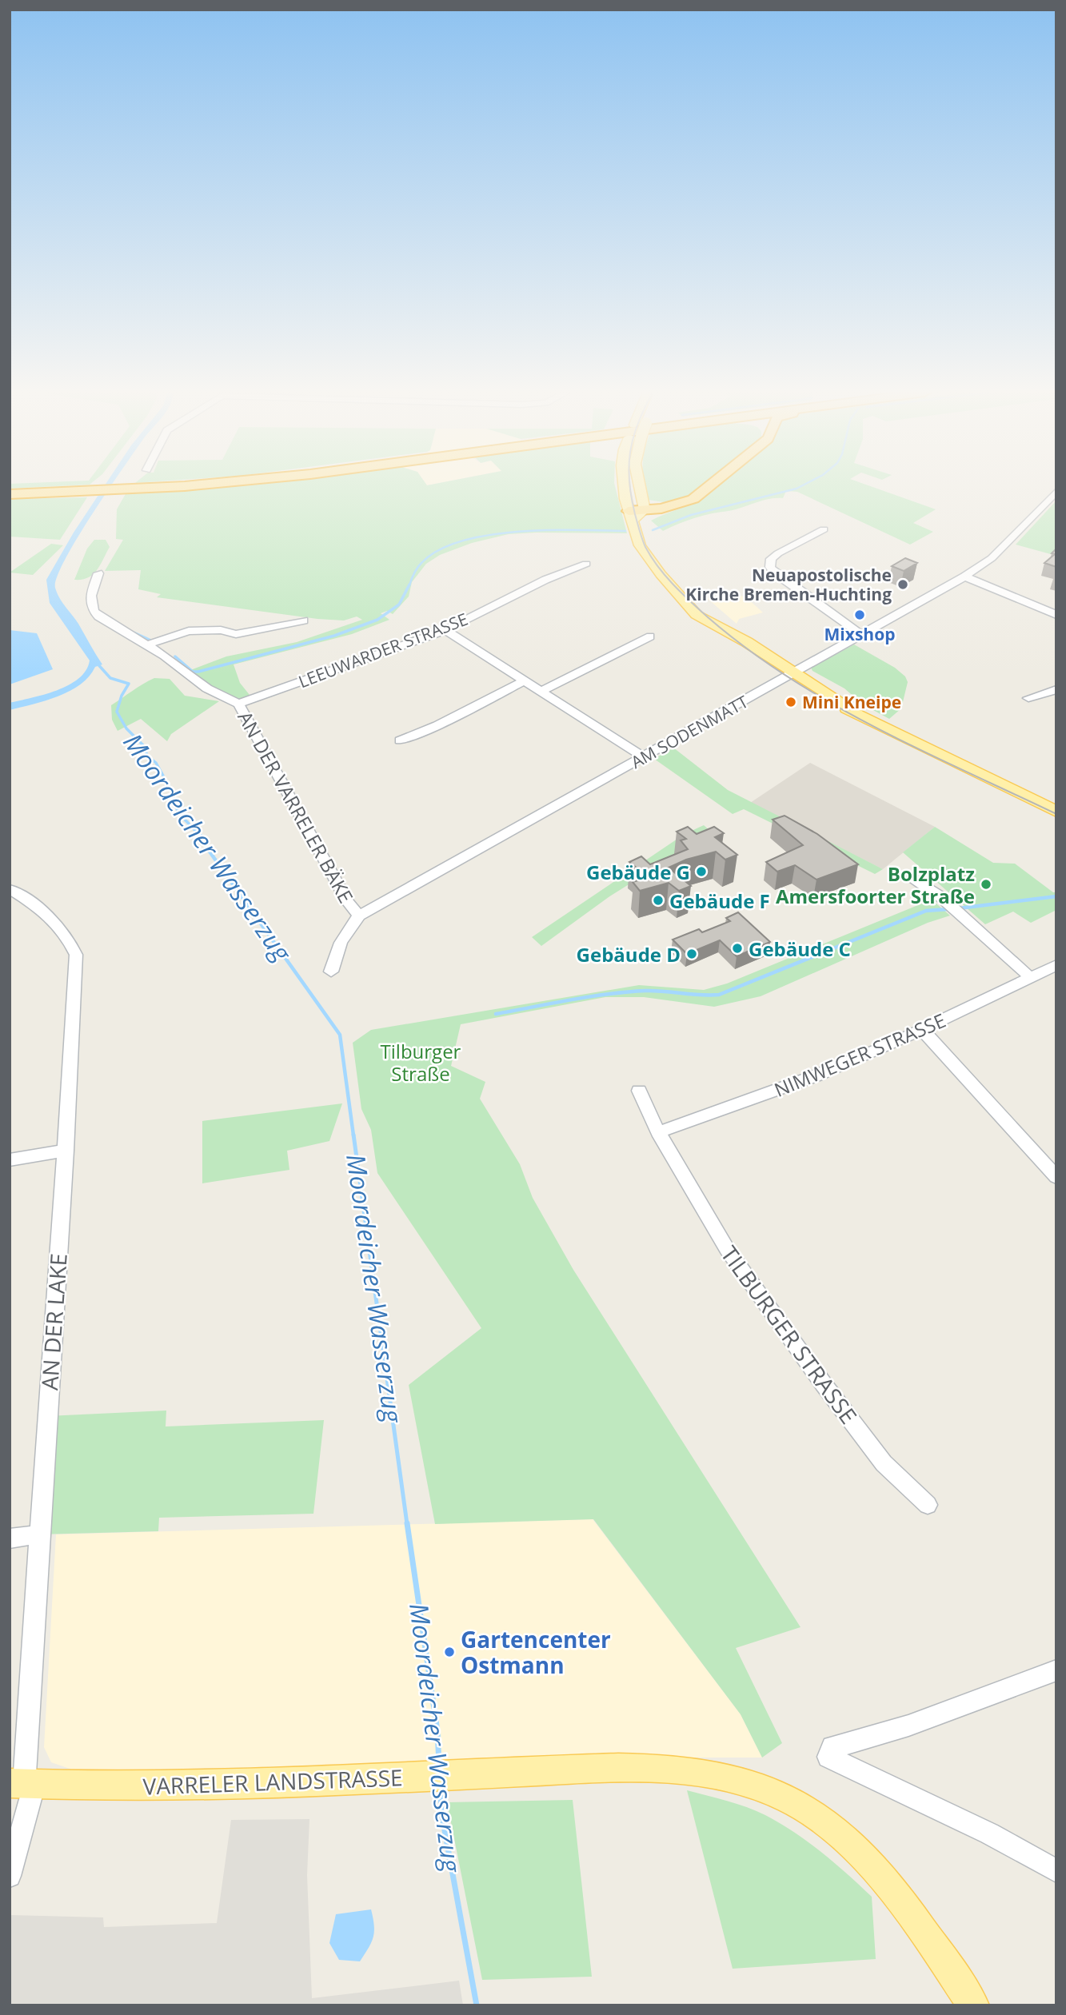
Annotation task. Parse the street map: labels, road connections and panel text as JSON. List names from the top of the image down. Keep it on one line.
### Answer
{"streets":{"main road":["VARRELER LANDSTRASSE"],"street":["LEEUWARDER STRASSE","AM SODENMATT","AN DER VARRELER BÄKE","NIMWEGER STRASSE","AN DER LAKE","TILBURGER STRASSE"]},"crossings":[["LEEUWARDER STRASSE","AN DER VARRELER BÄKE"],["AM SODENMATT","AN DER VARRELER BÄKE"],["NIMWEGER STRASSE","TILBURGER STRASSE"],["AN DER LAKE","VARRELER LANDSTRASSE"]],"water":["Moordeicher Wasserzug"],"parks":["Tilburger Straße"],"places":["Neuapostolische Kirche Bremen-Huchting","Mixshop","Mini Kneipe","Gebäude G","Bolzplatz Amersfoorter Straße","Gebäude F","Gebäude C","Gebäude D","Gartencenter Ostmann"]}
